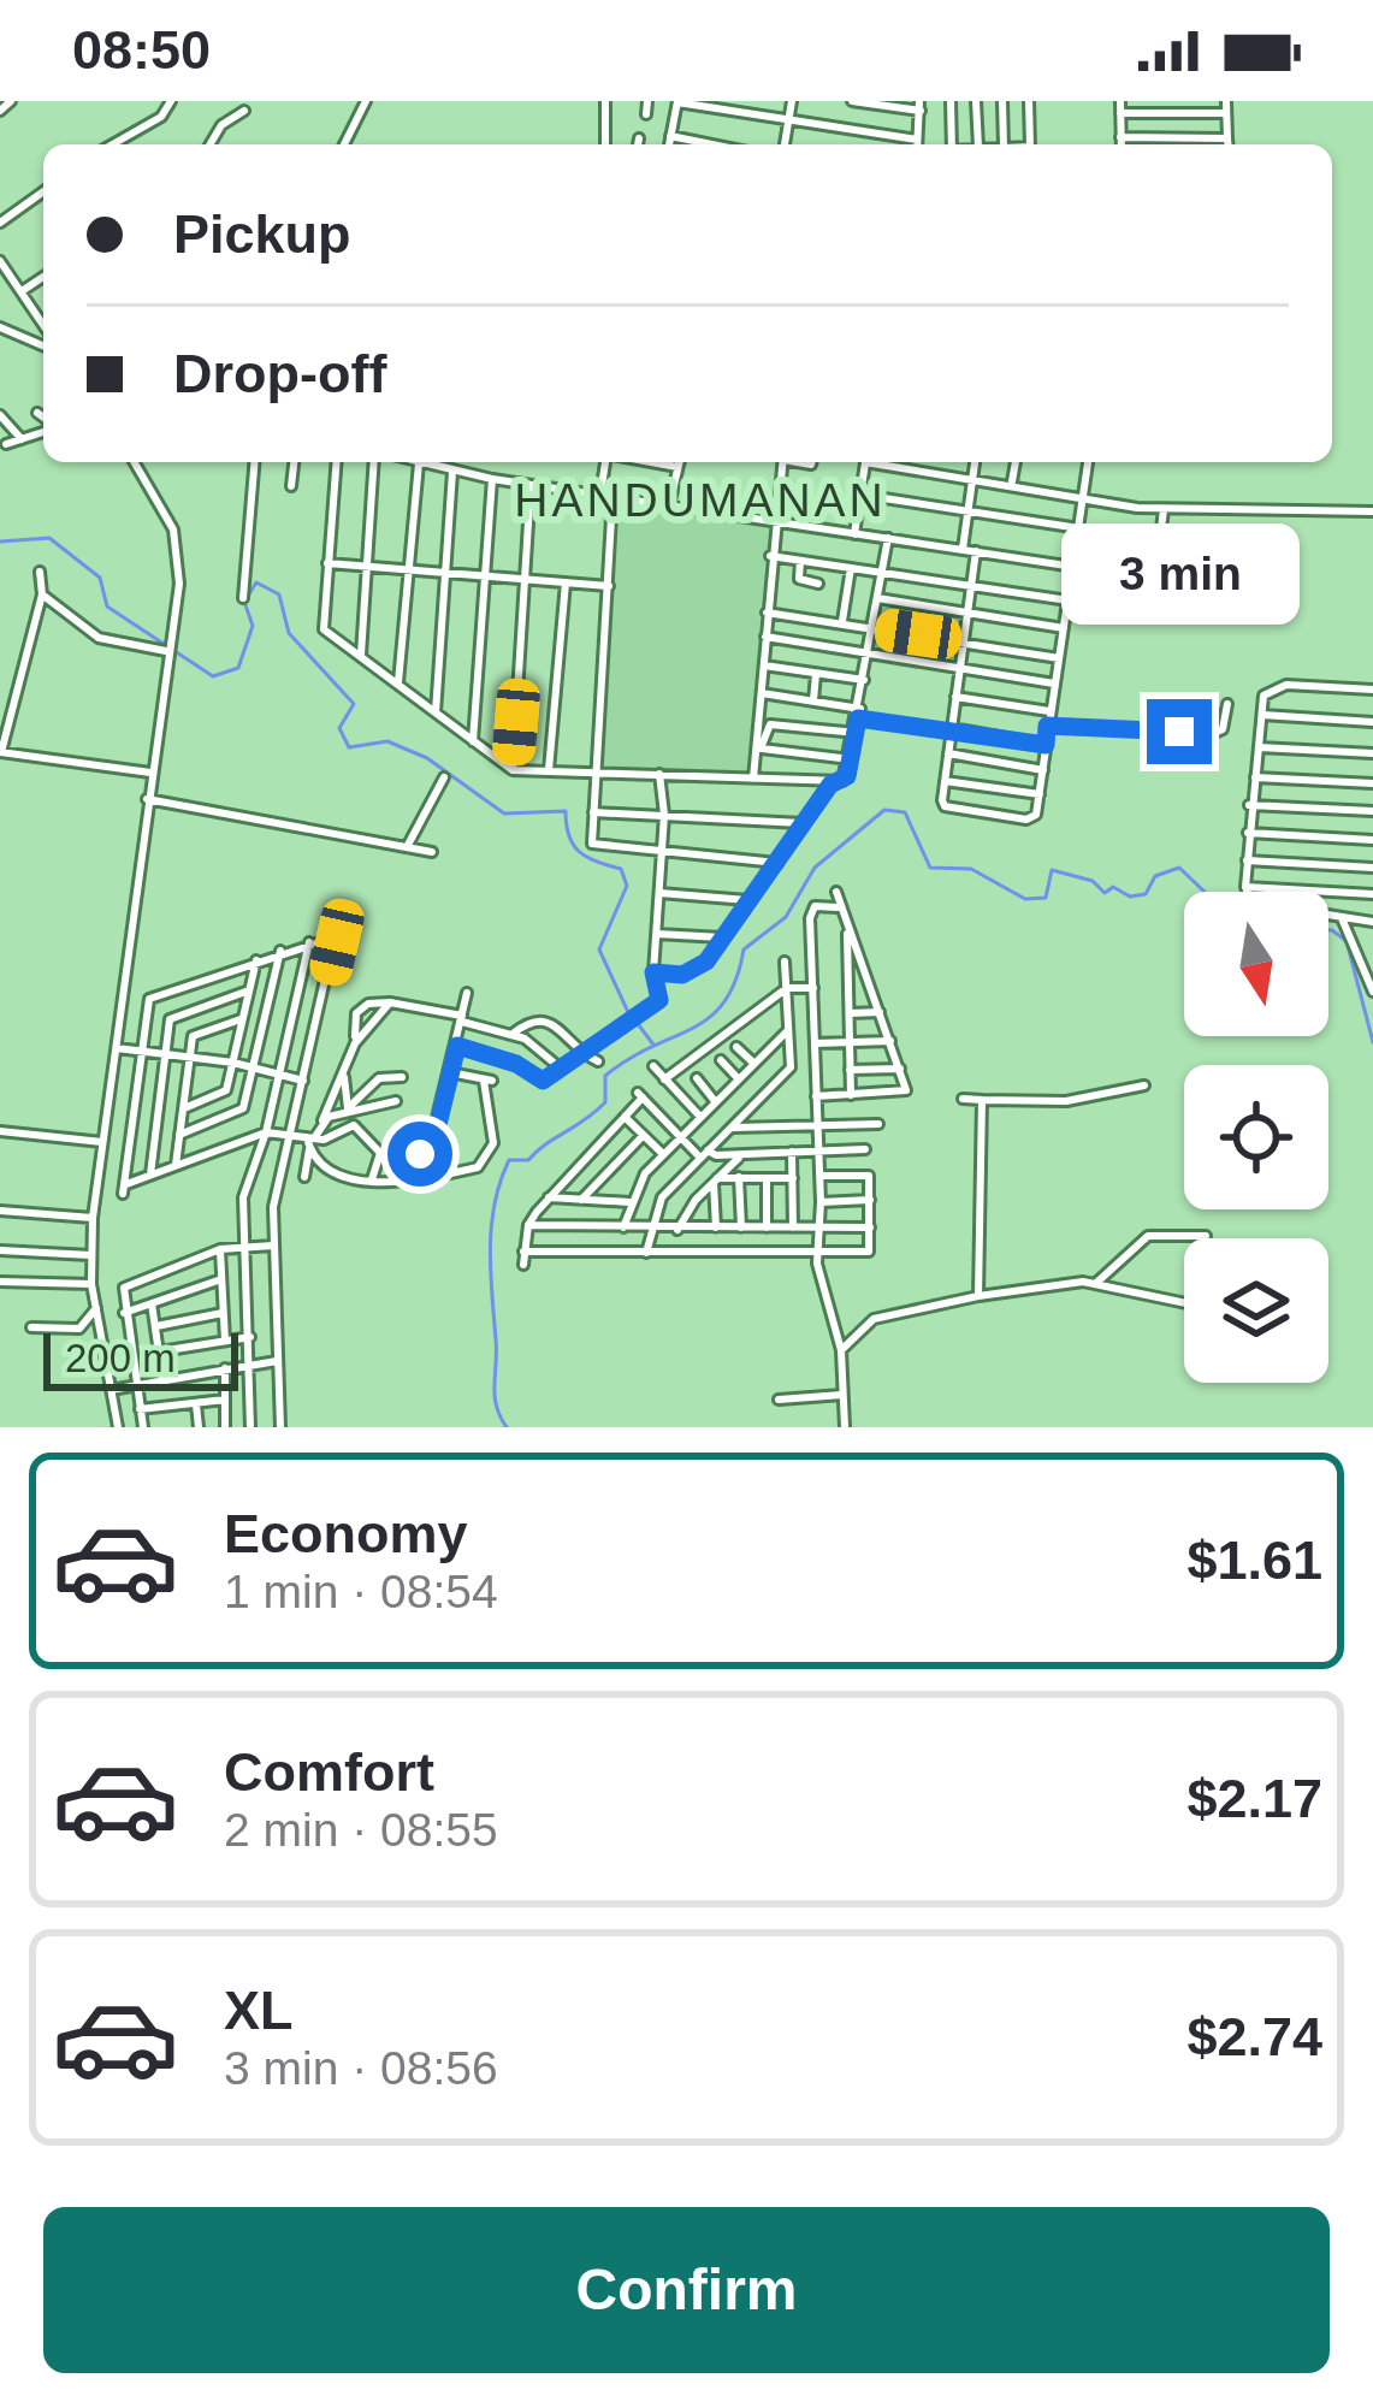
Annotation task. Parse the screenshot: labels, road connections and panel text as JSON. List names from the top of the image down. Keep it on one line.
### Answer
{"districts":["HANDUMANAN"],"scale_bar":"200 m","north":"bottom","page":{"status":"08:50","banner":["Pickup","Drop-off"],"bubble":"3 min","scale":"200 m","list":[{"name":"Economy","note":"1 min · 08:54","value":"$1.61"},{"name":"Comfort","note":"2 min · 08:55","value":"$2.17"},{"name":"XL","note":"3 min · 08:56","value":"$2.74"}],"buttons":"Confirm"}}
